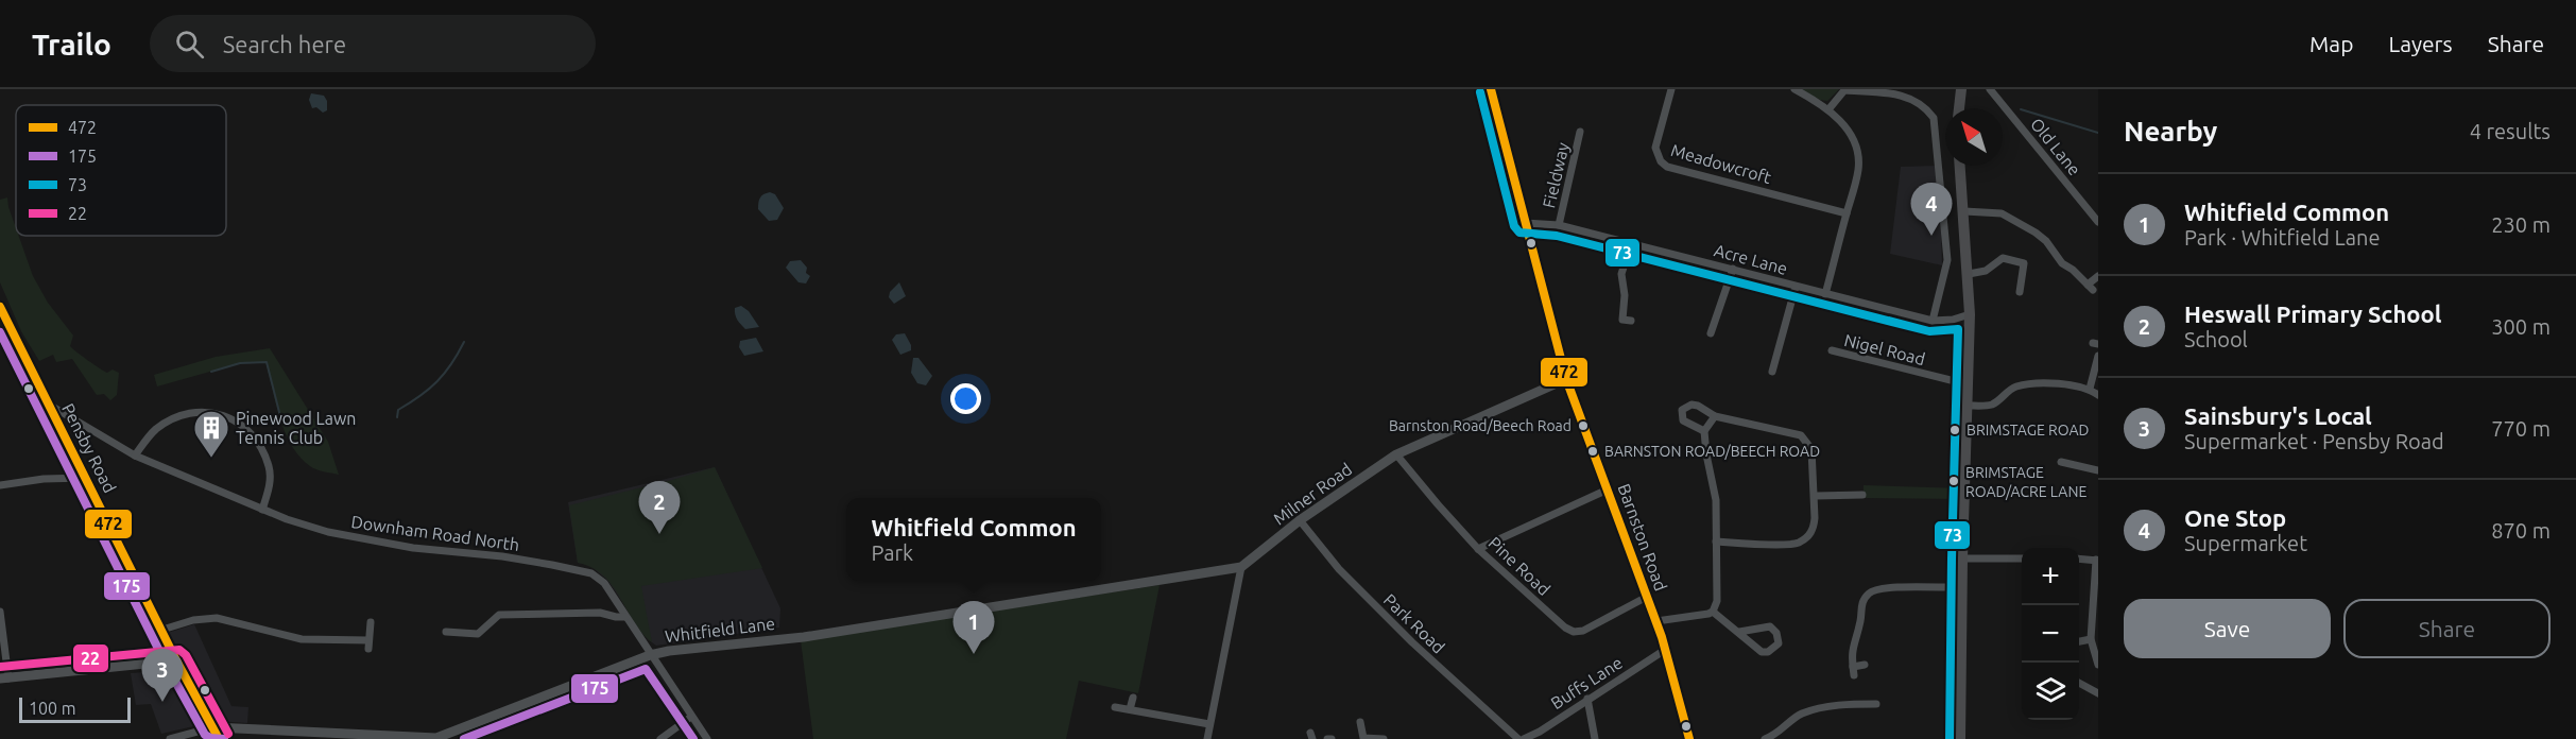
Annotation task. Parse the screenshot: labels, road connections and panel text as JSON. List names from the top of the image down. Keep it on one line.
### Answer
{"streets":{"main road":["Pensby Road","Barnston Road"],"street":["Old Lane","Meadowcroft","Fieldway","Acre Lane","Nigel Road","Milner Road","Downham Road North","Pine Road","Park Road","Whitfield Lane","Buffs Lane"]},"crossings":[["Fieldway","Acre Lane"],["Acre Lane","Barnston Road"],["Pensby Road","Downham Road North"],["Pensby Road","Whitfield Lane"],["Milner Road","Barnston Road"],["Milner Road","Pine Road"],["Milner Road","Park Road"],["Milner Road","Whitfield Lane"],["Downham Road North","Whitfield Lane"],["Barnston Road","Pine Road"],["Barnston Road","Buffs Lane"]],"places":{"other":["Barnston Road/Beech Road","BRIMSTAGE ROAD","BARNSTON ROAD/BEECH ROAD","BRIMSTAGE ROAD/ACRE LANE"],"building":["Pinewood Lawn Tennis Club"]},"lines":["transit line 472","transit line 73","transit line 175","transit line 22"],"legend":["472","175","73","22"],"scale_bar":"100 m","north":"top left","page":{"header":"Trailo","search":"Search here","nav":["Map","Layers","Share"],"heading":["Nearby","4 results"],"list":[{"mark":"1","name":"Whitfield Common","note":"Park · Whitfield Lane","value":"230 m"},{"mark":"2","name":"Heswall Primary School","note":"School","value":"300 m"},{"mark":"3","name":"Sainsbury's Local","note":"Supermarket · Pensby Road","value":"770 m"},{"mark":"4","name":"One Stop","note":"Supermarket","value":"870 m"}],"pins":["4","2","1","3"],"popup":["Whitfield Common","Park"],"map_buttons":["+","−"],"buttons":["Save","Share"],"scale":"100 m"}}
